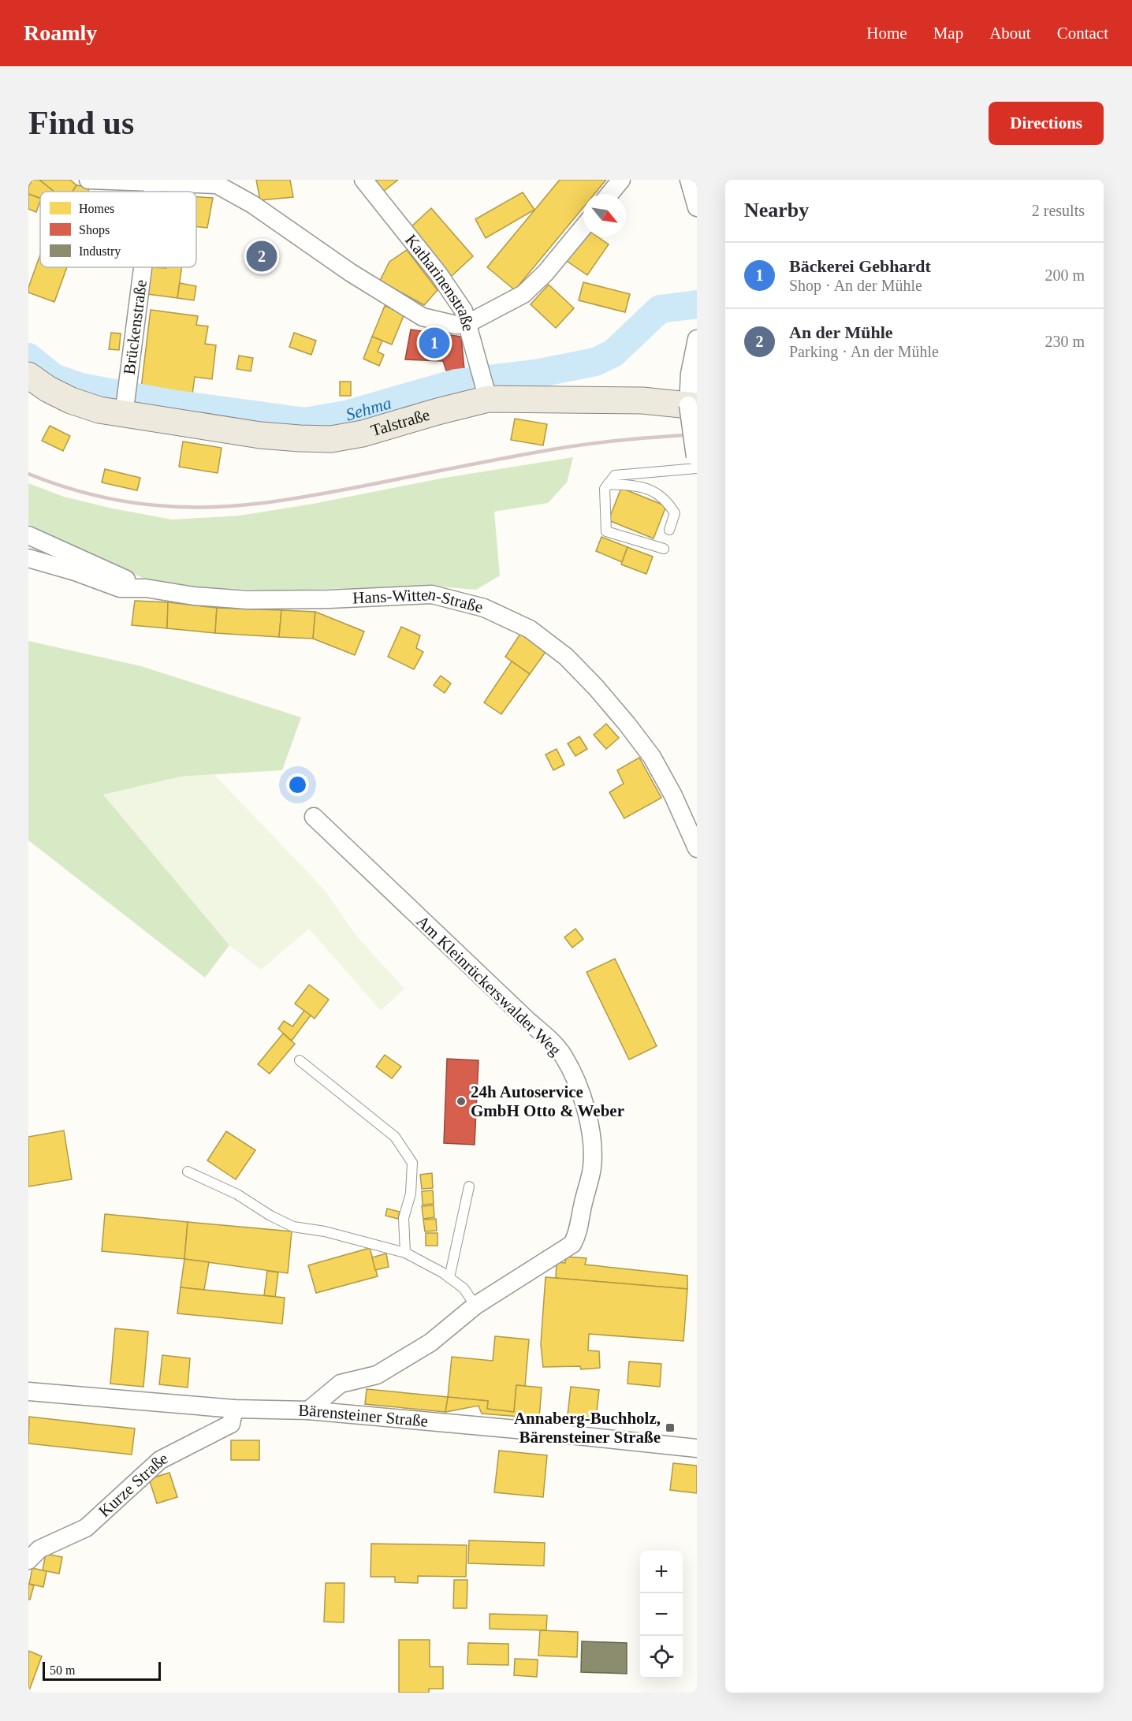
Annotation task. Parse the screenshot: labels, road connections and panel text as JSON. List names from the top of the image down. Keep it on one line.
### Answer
{"streets":{"main road":["Talstraße"],"street":["Katharinenstraße","Brückenstraße","Hans-Witten-Straße","Am Kleinrückerswalder Weg","Bärensteiner Straße","Kurze Straße"]},"crossings":[["Katharinenstraße","Talstraße"],["Brückenstraße","Talstraße"],["Am Kleinrückerswalder Weg","Bärensteiner Straße"],["Bärensteiner Straße","Kurze Straße"]],"water":["Sehma"],"places":{"other":["24h Autoservice GmbH Otto & Weber"],"transit":["Annaberg-Buchholz, Bärensteiner Straße"]},"legend":["Homes","Shops","Industry"],"scale_bar":"50 m","north":"bottom right","page":{"header":"Roamly","nav":["Home","Map","About","Contact"],"buttons":"Directions","title":"Find us","heading":["Nearby","2 results"],"pins":["2","1"],"list":[{"mark":"1","name":"Bäckerei Gebhardt","note":"Shop · An der Mühle","value":"200 m"},{"mark":"2","name":"An der Mühle","note":"Parking · An der Mühle","value":"230 m"}],"map_buttons":["+","−"],"scale":"50 m"}}
